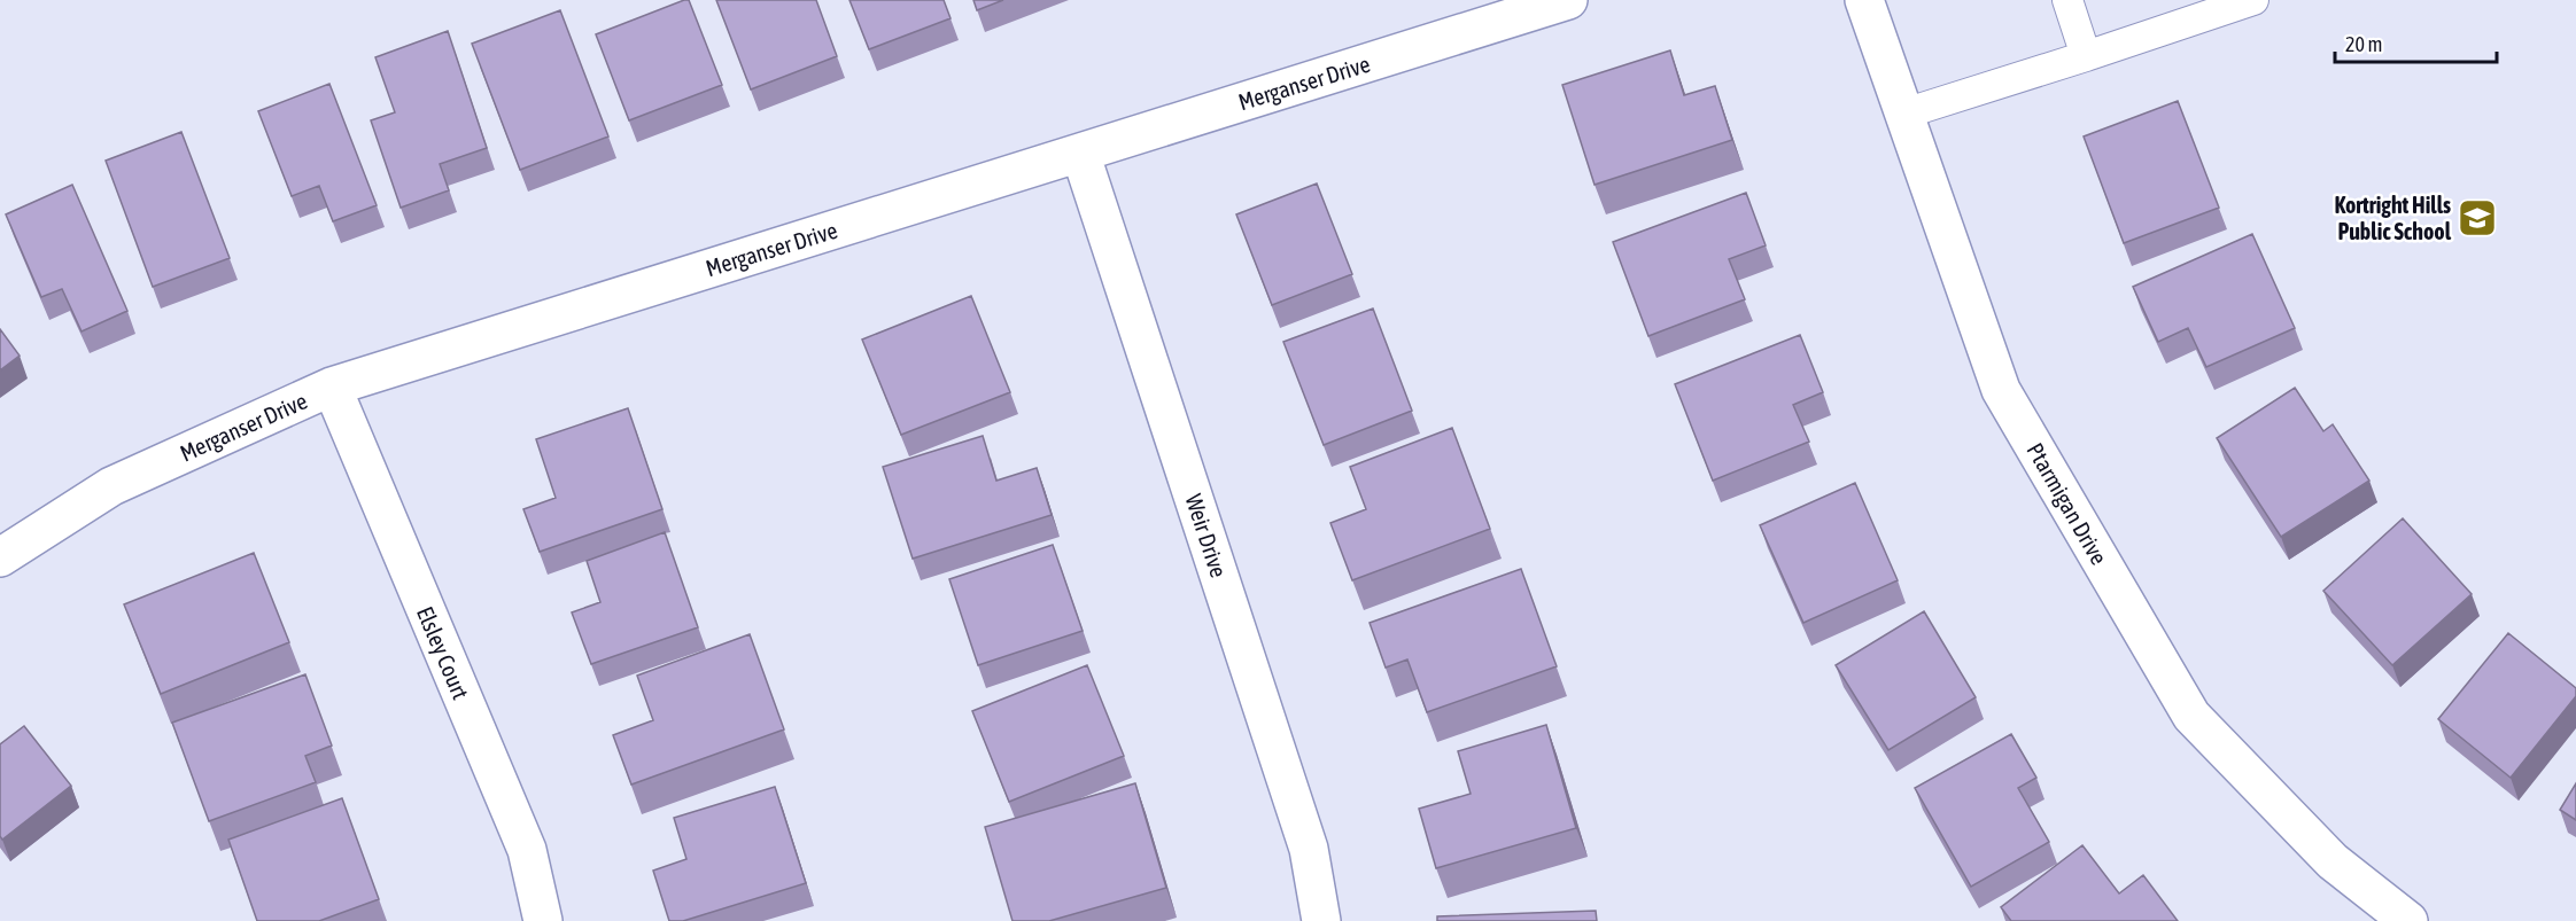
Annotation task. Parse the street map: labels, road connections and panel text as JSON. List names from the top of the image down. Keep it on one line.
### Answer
{"streets":{"street":["Merganser Drive","Ptarmigan Drive","Weir Drive","Elsley Court"]},"crossings":[["Merganser Drive","Weir Drive"],["Merganser Drive","Elsley Court"]],"places":{"school or university":["Kortright Hills Public School"]},"scale_bar":"20 m"}
